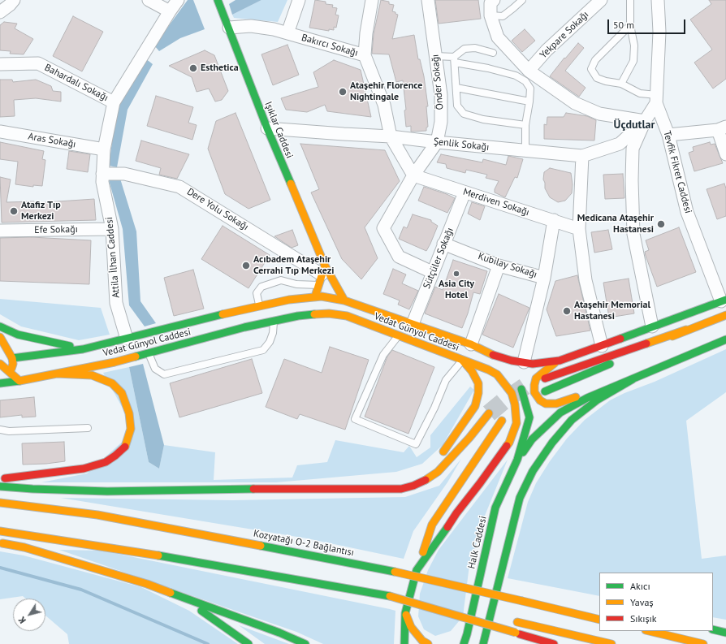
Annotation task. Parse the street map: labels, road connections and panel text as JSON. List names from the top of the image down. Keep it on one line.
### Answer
{"streets":{"main road":["Işıklar Caddesi","Vedat Günyol Caddesi","Halk Caddesi","Kozyatağı O-2 Bağlantısı"],"street":["Yekpare Sokağı","Bakırcı Sokağı","Önder Sokağı","Bahardalı Sokağı","Aras Sokağı","Şenlik Sokağı","Tevfik Fikret Caddesi","Merdiven Sokağı","Dere Yolu Sokağı","Efe Sokağı","Attila İlhan Caddesi","Sütçüler Sokağı","Kubilay Sokağı"]},"crossings":[["Bakırcı Sokağı","Işıklar Caddesi"],["Bakırcı Sokağı","Şenlik Sokağı"],["Önder Sokağı","Şenlik Sokağı"],["Önder Sokağı","Merdiven Sokağı"],["Önder Sokağı","Sütçüler Sokağı"],["Bahardalı Sokağı","Attila İlhan Caddesi"],["Işıklar Caddesi","Şenlik Sokağı"],["Işıklar Caddesi","Dere Yolu Sokağı"],["Işıklar Caddesi","Vedat Günyol Caddesi"],["Aras Sokağı","Attila İlhan Caddesi"],["Tevfik Fikret Caddesi","Vedat Günyol Caddesi"],["Merdiven Sokağı","Sütçüler Sokağı"],["Dere Yolu Sokağı","Attila İlhan Caddesi"],["Efe Sokağı","Attila İlhan Caddesi"],["Attila İlhan Caddesi","Vedat Günyol Caddesi"],["Sütçüler Sokağı","Kubilay Sokağı"],["Sütçüler Sokağı","Vedat Günyol Caddesi"],["Kubilay Sokağı","Vedat Günyol Caddesi"]],"districts":["Üçdutlar"],"places":["Esthetica","Ataşehir Florence Nightingale","Atafiz Tıp Merkezi","Medicana Ataşehir Hastanesi","Acıbadem Ataşehir Cerrahi Tıp Merkezi","Asia City Hotel","Ataşehir Memorial Hastanesi"],"legend":["Akıcı","Yavaş","Sıkışık"],"scale_bar":"50 m","north":"bottom left"}
